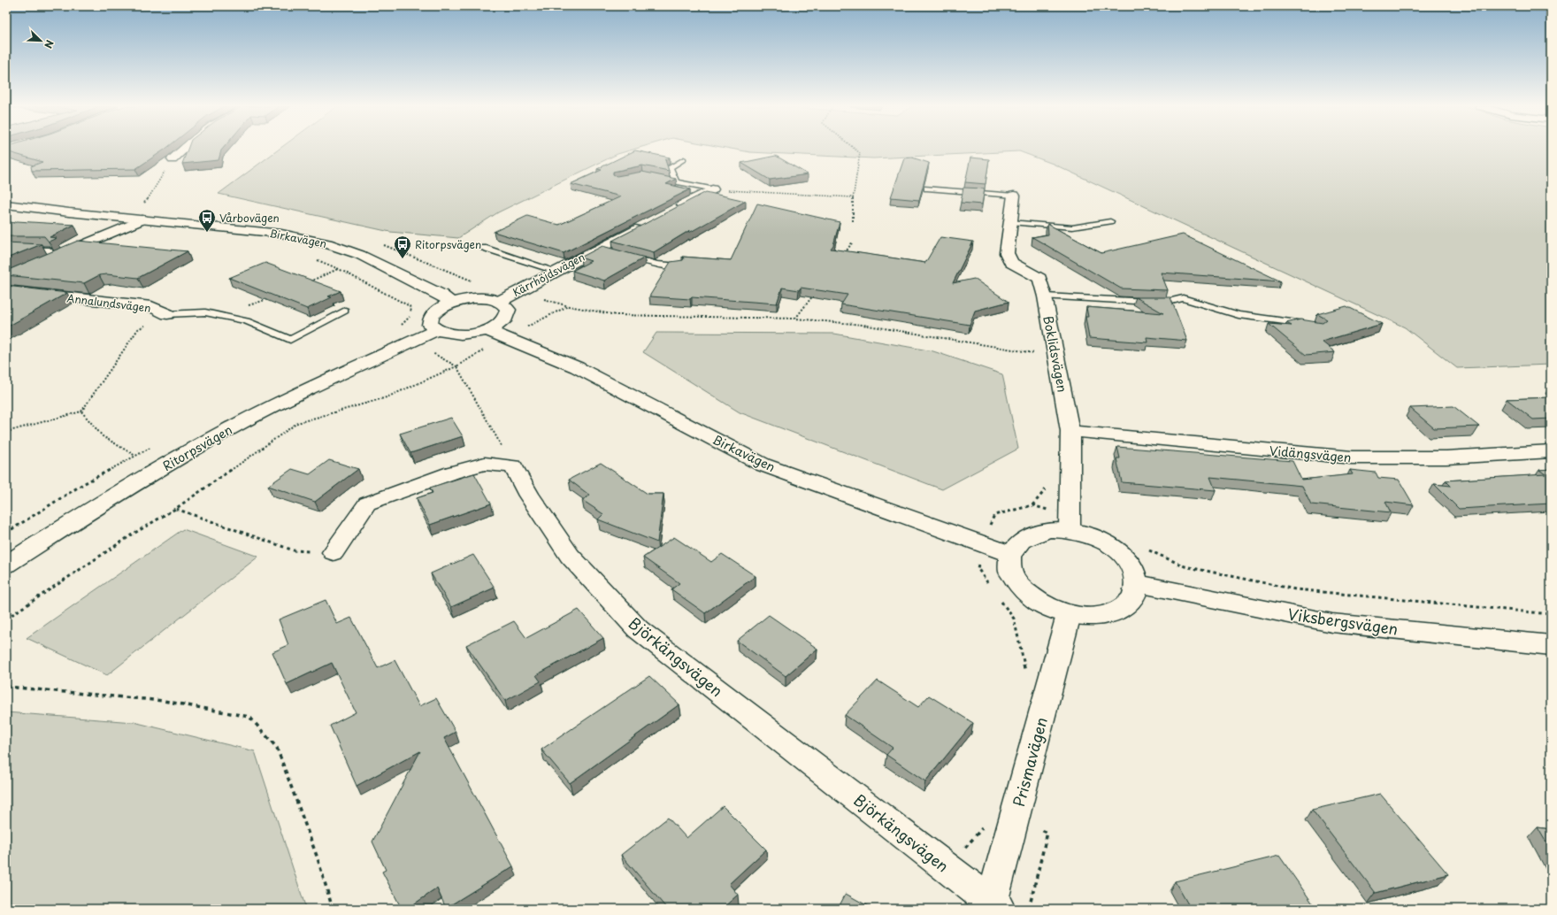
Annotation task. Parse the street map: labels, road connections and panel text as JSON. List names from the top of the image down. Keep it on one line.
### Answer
{"streets":{"street":["Birkavägen","Kärrhöjdsvägen","Annalundsvägen","Boklidsvägen","Ritorpsvägen","Vidängsvägen","Viksbergsvägen","Björkängsvägen","Prismavägen"]},"crossings":[["Birkavägen","Boklidsvägen"],["Birkavägen","Viksbergsvägen"],["Birkavägen","Prismavägen"],["Boklidsvägen","Vidängsvägen"],["Boklidsvägen","Viksbergsvägen"],["Boklidsvägen","Prismavägen"],["Viksbergsvägen","Prismavägen"],["Björkängsvägen","Prismavägen"]],"places":{"bus stop":["Vårbovägen","Ritorpsvägen"]},"north":"bottom right"}
